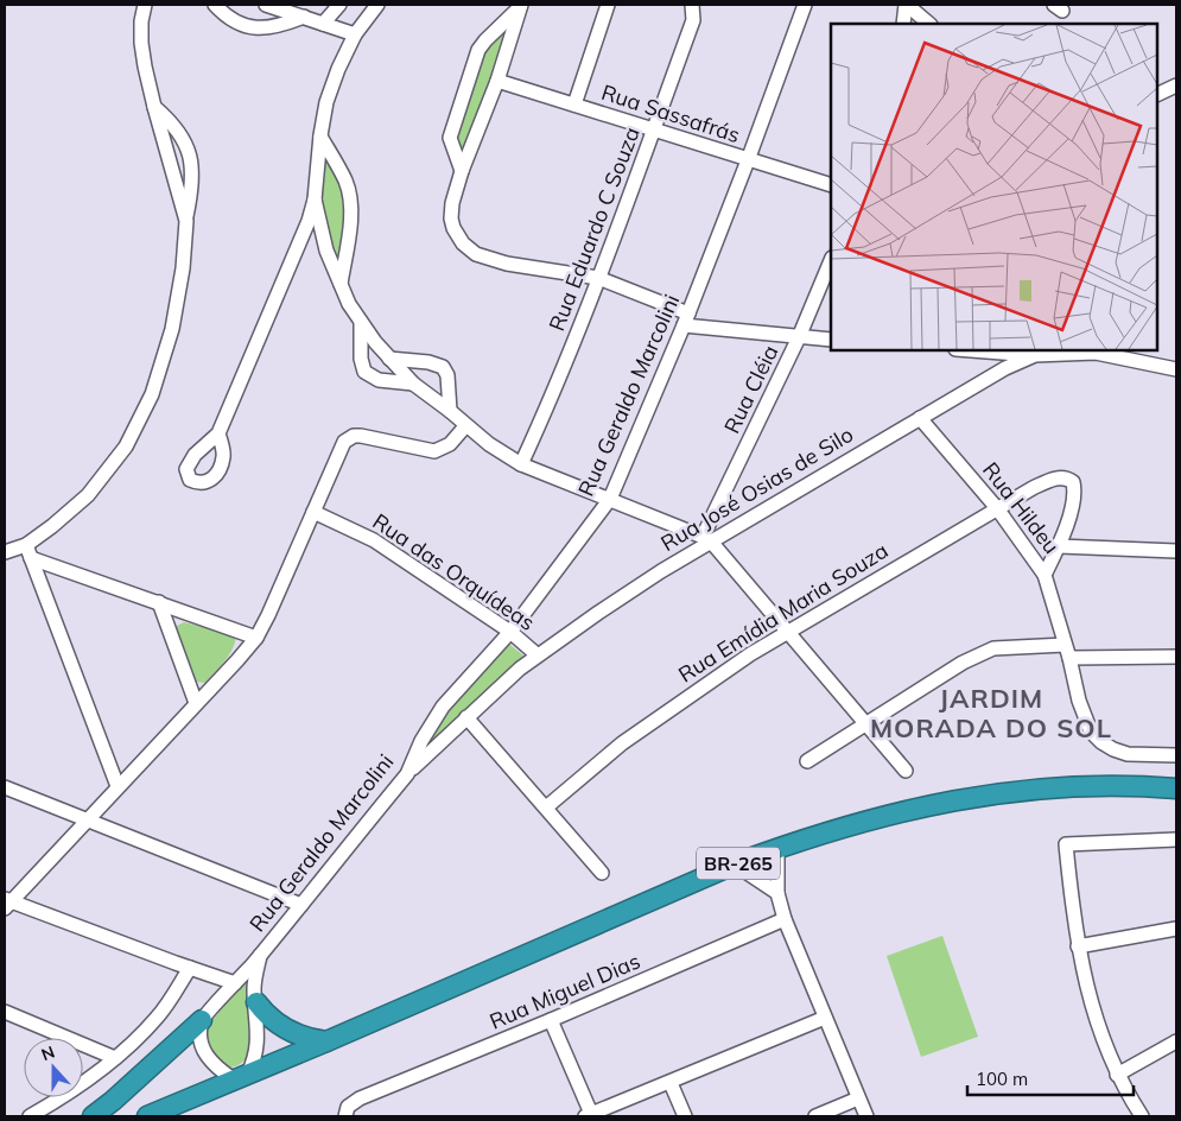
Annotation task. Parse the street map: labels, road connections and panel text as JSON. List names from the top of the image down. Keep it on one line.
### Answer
{"streets":{"highway":["BR-265"],"street":["Rua Sassafrás","Rua Eduardo C Souza","Rua Cléia","Rua Geraldo Marcolini","Rua José Osias de Silo","Rua Hildeu","Rua das Orquídeas","Rua Emídia Maria Souza","Rua Miguel Dias"]},"crossings":[["Rua Sassafrás","Rua Eduardo C Souza"],["Rua Sassafrás","Rua Geraldo Marcolini"],["Rua Cléia","Rua José Osias de Silo"],["Rua Geraldo Marcolini","Rua José Osias de Silo"],["Rua Geraldo Marcolini","Rua das Orquídeas"],["Rua Geraldo Marcolini","BR-265"],["Rua José Osias de Silo","Rua Hildeu"],["Rua José Osias de Silo","Rua das Orquídeas"],["Rua Hildeu","Rua Emídia Maria Souza"]],"districts":["JARDIM MORADA DO SOL"],"scale_bar":"100 m","north":"top"}
